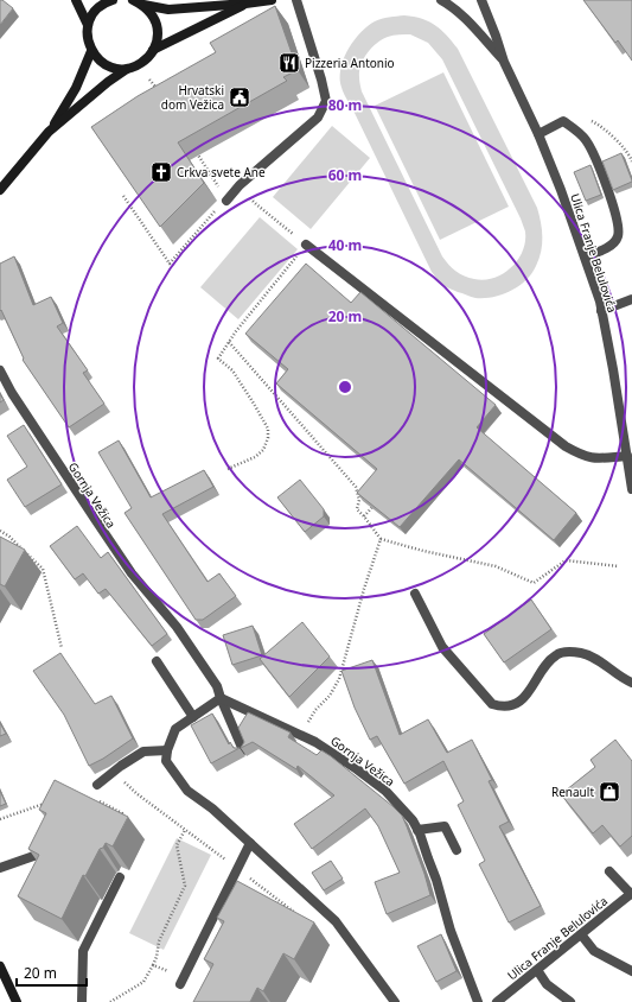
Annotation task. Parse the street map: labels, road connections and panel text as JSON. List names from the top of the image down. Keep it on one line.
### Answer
{"streets":{"street":["Ulica Franje Belulovića","Gornja Vežica"]},"places":{"restaurant":["Pizzeria Antonio"],"public building":["Hrvatski dom Vežica"],"church":["Crkva svete Ane"],"shop":["Renault"]},"scale_bar":"20 m","rings":["80 m","60 m","40 m","20 m"]}
